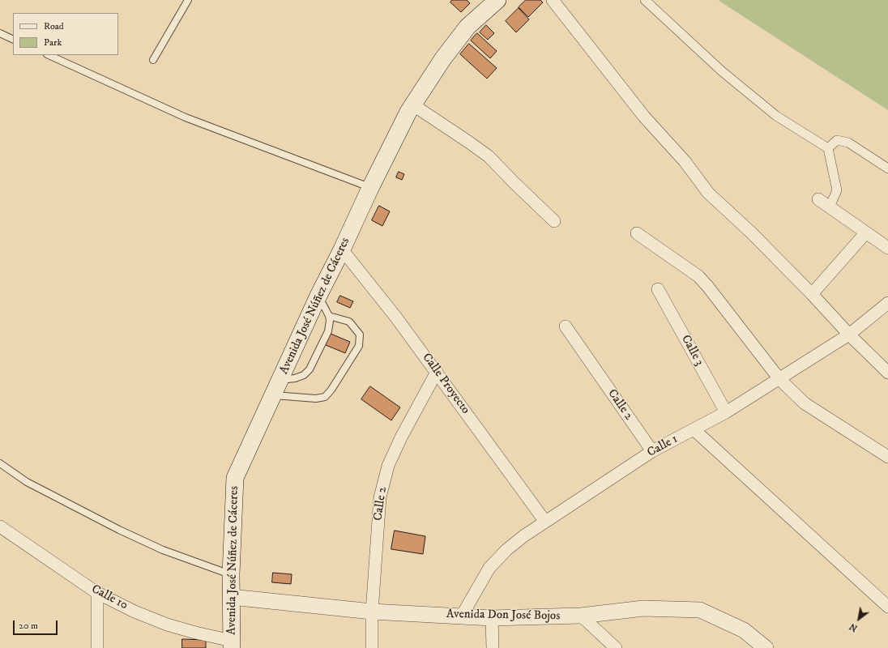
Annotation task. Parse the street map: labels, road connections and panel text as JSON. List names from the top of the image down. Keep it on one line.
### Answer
{"streets":{"main road":["Avenida José Núñez de Cáceres"],"street":["Calle 3","Calle Proyecto","Calle 2","Calle 1","Calle 10","Avenida Don José Bojos"]},"crossings":[["Avenida José Núñez de Cáceres","Calle Proyecto"],["Avenida José Núñez de Cáceres","Calle 10"],["Avenida José Núñez de Cáceres","Avenida Don José Bojos"],["Calle 3","Calle 1"],["Calle Proyecto","Calle 2"],["Calle Proyecto","Calle 1"],["Calle 2","Calle 1"],["Calle 2","Avenida Don José Bojos"],["Calle 1","Avenida Don José Bojos"]],"legend":["Road","Park"],"scale_bar":"20 m","north":"bottom left"}
